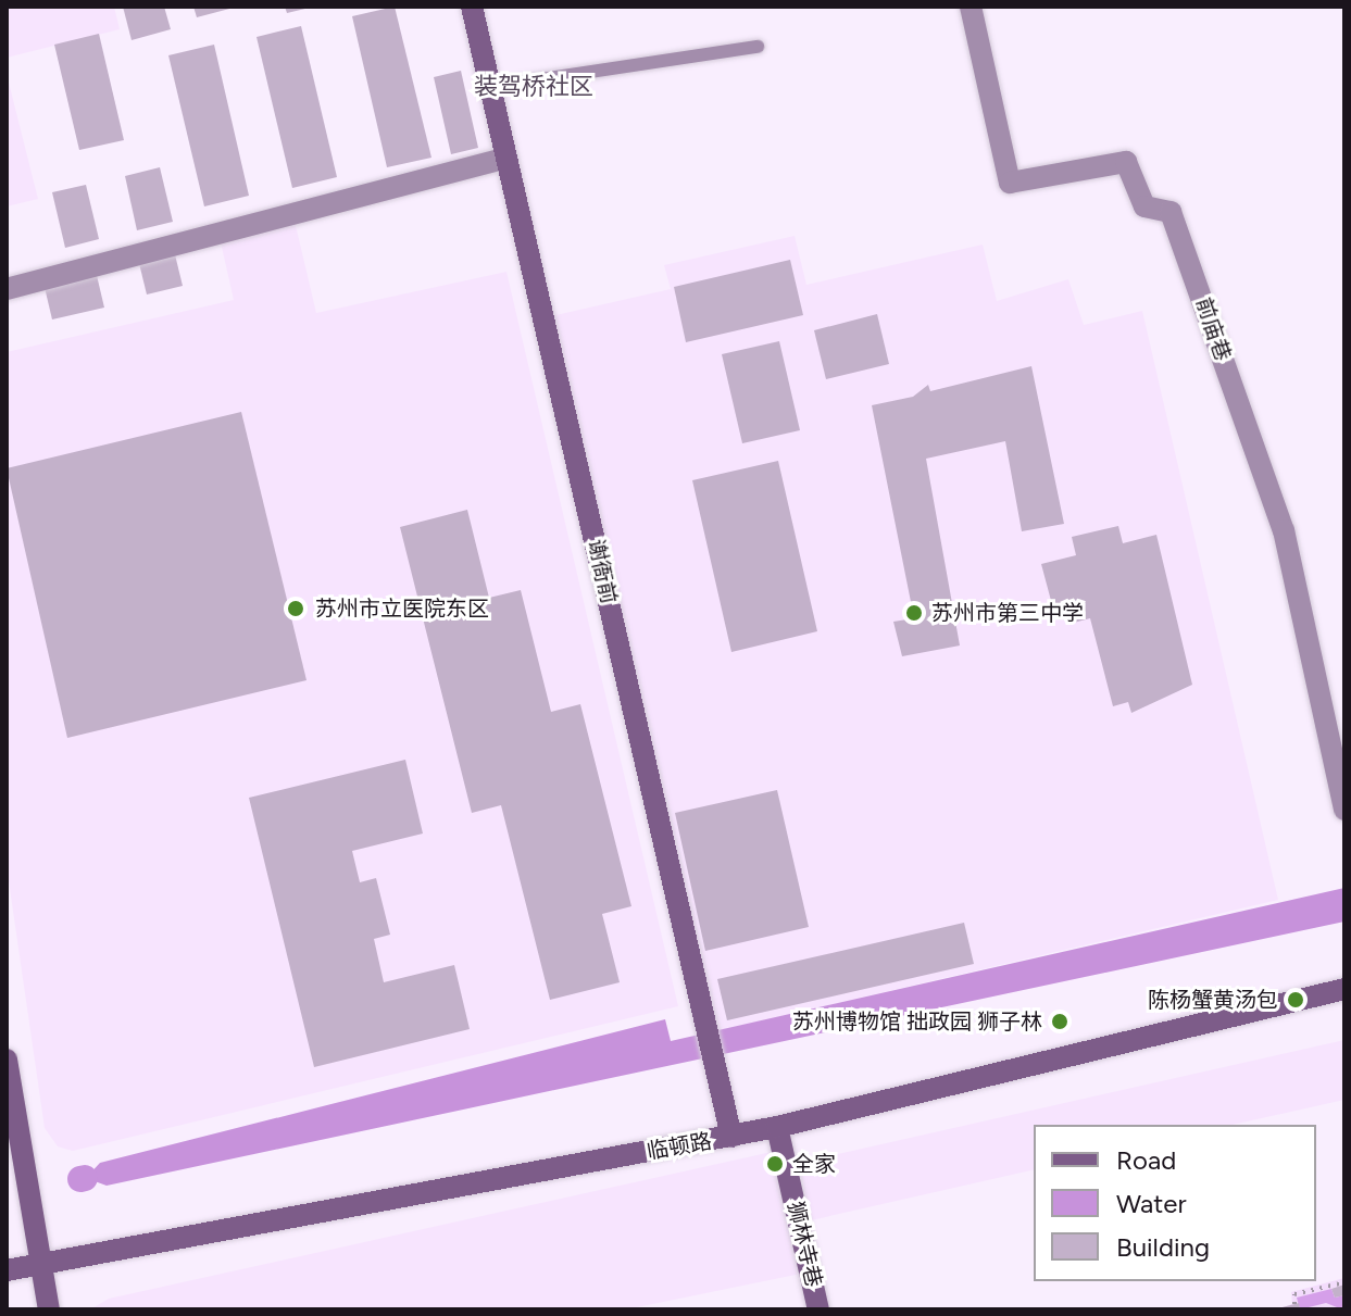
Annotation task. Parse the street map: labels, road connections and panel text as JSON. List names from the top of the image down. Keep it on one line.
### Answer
{"streets":{"main road":["谢衙前","临顿路","狮林寺巷"],"street":["前庙巷"]},"crossings":[["谢衙前","临顿路"],["临顿路","狮林寺巷"]],"districts":["装驾桥社区"],"places":["苏州市立医院东区","苏州市第三中学","陈杨蟹黄汤包","苏州博物馆 拙政园 狮子林","全家"],"legend":["Road","Water","Building"]}
